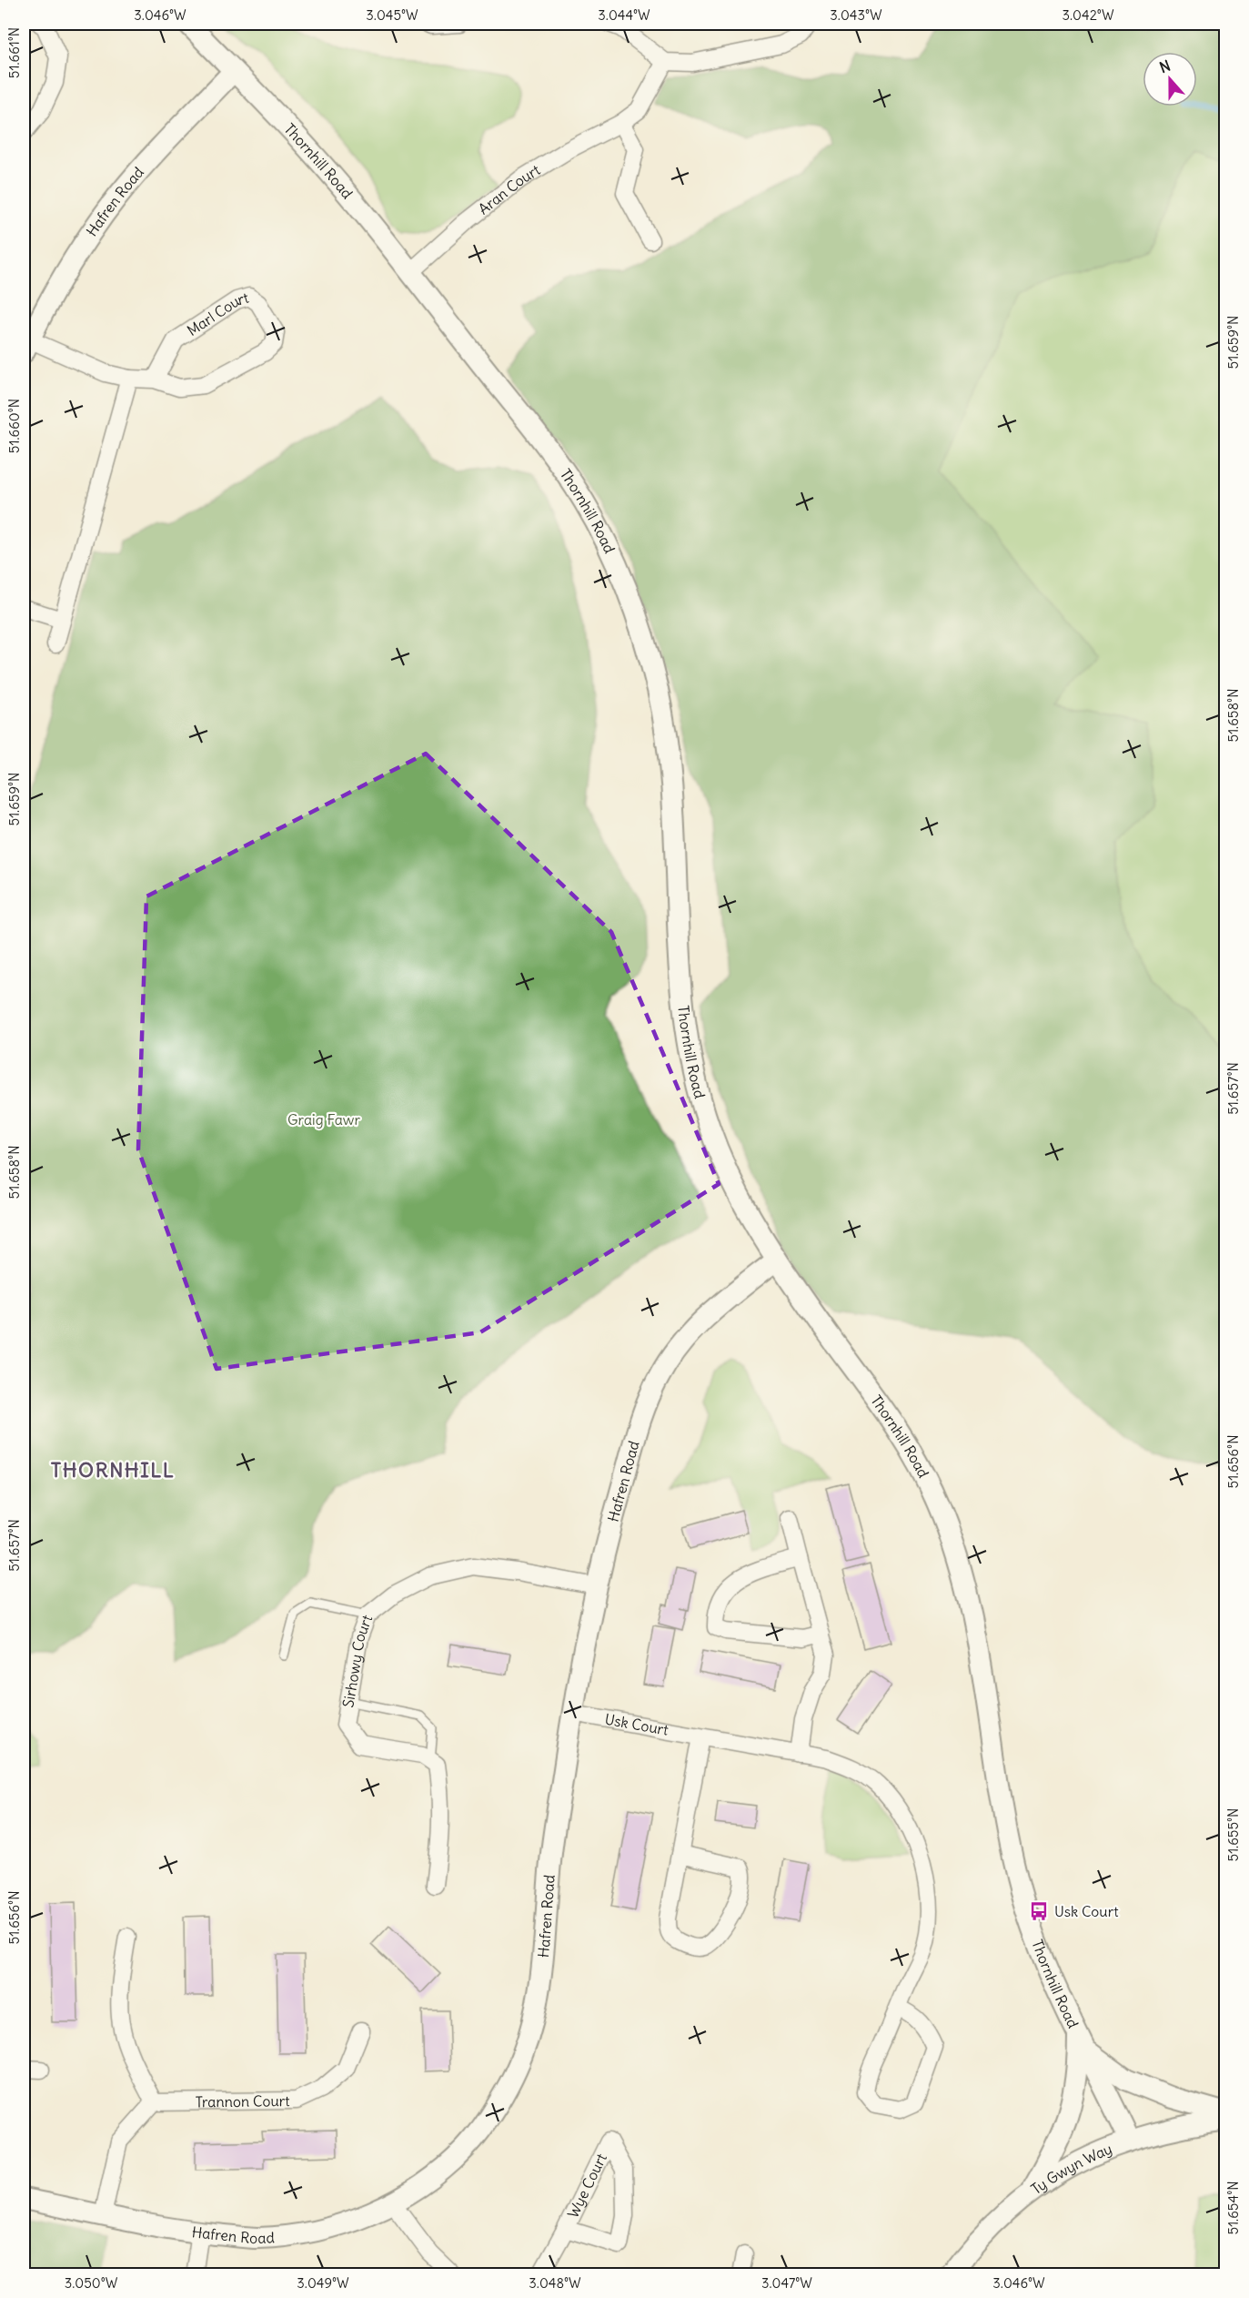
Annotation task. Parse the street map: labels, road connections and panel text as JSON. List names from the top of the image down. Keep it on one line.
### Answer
{"streets":{"street":["Thornhill Road","Aran Court","Hafren Road","Marl Court","Sirhowy Court","Usk Court","Trannon Court","Ty Gwyn Way","Wye Court"]},"crossings":[["Thornhill Road","Aran Court"],["Thornhill Road","Hafren Road"],["Thornhill Road","Ty Gwyn Way"],["Hafren Road","Marl Court"],["Hafren Road","Sirhowy Court"],["Hafren Road","Usk Court"]],"districts":["THORNHILL"],"parks":["Graig Fawr"],"places":{"bus stop":["Usk Court"]},"north":"top","coordinates":["3.046°W","3.045°W","3.044°W","3.043°W","3.042°W","51.661°N","51.659°N","51.660°N","51.658°N","51.657°N","51.656°N","51.655°N","51.654°N","3.050°W","3.049°W","3.048°W","3.047°W"]}
